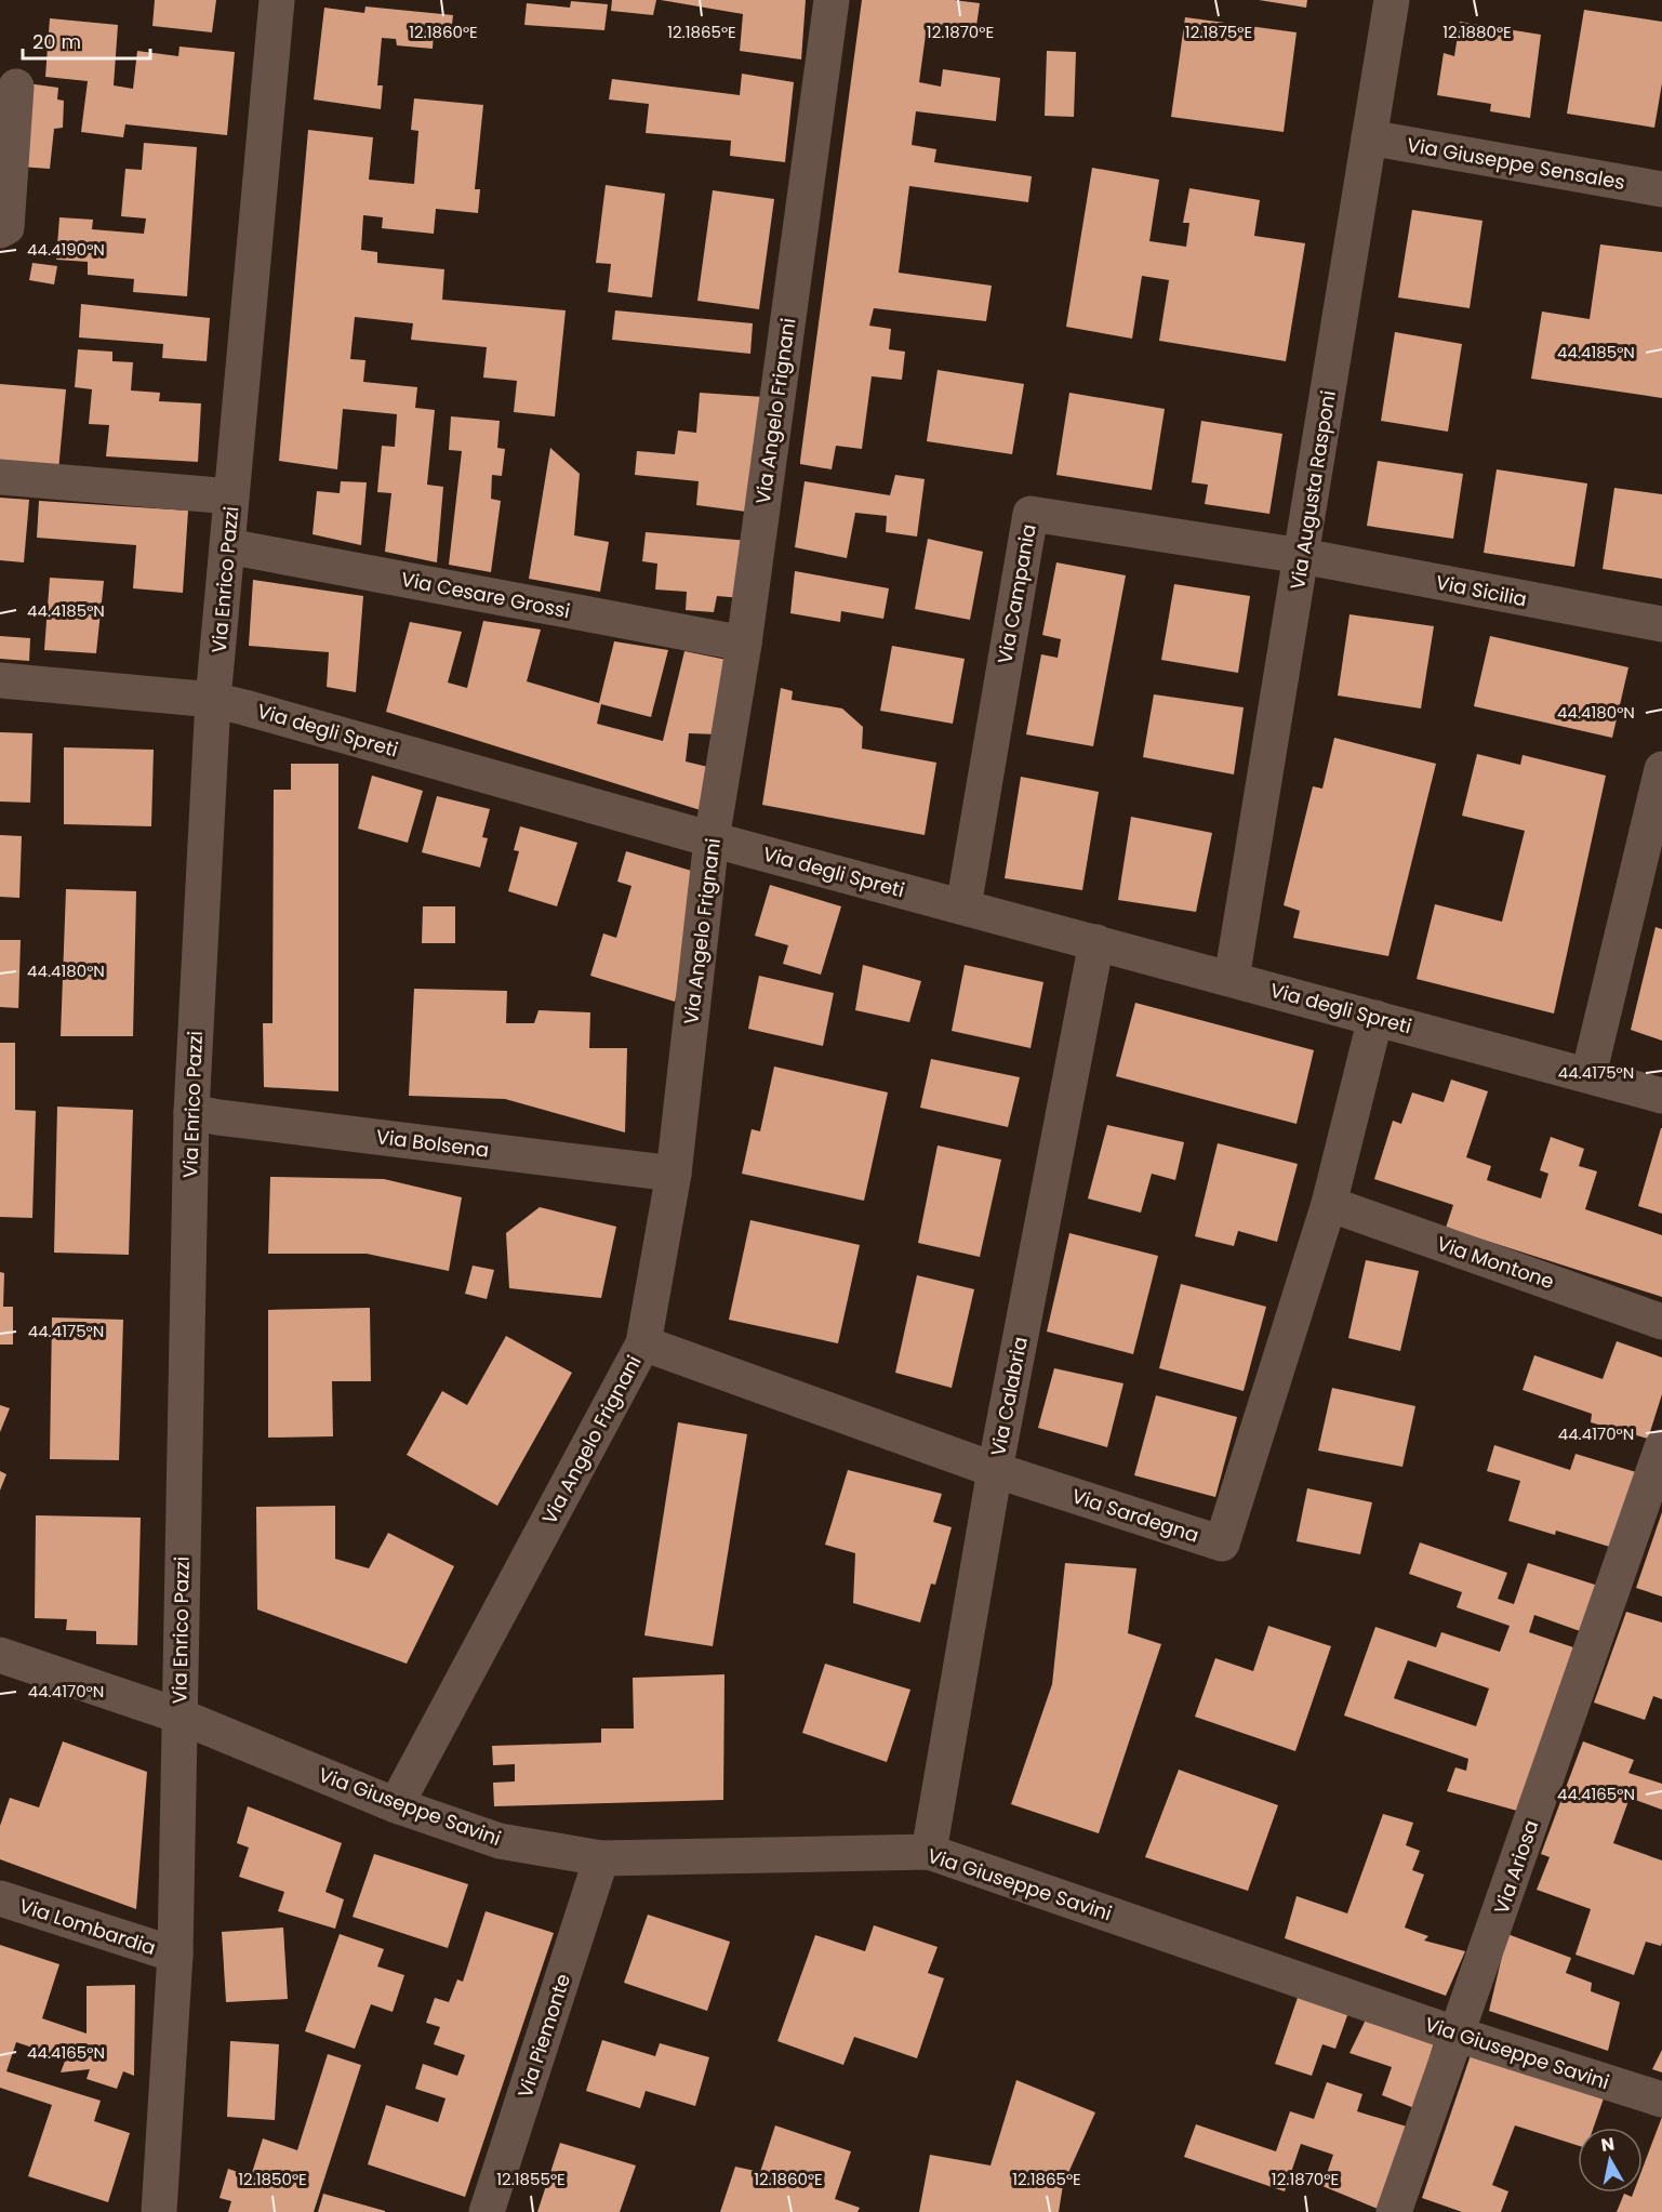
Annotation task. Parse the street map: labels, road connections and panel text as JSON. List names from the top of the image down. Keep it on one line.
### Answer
{"streets":{"street":["Via Giuseppe Sensales","Via Angelo Frignani","Via Augusta Rasponi","Via Enrico Pazzi","Via Sicilia","Via Campania","Via Cesare Grossi","Via degli Spreti","Via Bolsena","Via Montone","Via Calabria","Via Sardegna","Via Giuseppe Savini","Via Ariosa","Via Lombardia","Via Piemonte"]},"crossings":[["Via Giuseppe Sensales","Via Augusta Rasponi"],["Via Angelo Frignani","Via Cesare Grossi"],["Via Angelo Frignani","Via degli Spreti"],["Via Angelo Frignani","Via Bolsena"],["Via Angelo Frignani","Via Sardegna"],["Via Angelo Frignani","Via Giuseppe Savini"],["Via Augusta Rasponi","Via Sicilia"],["Via Augusta Rasponi","Via Campania"],["Via Augusta Rasponi","Via degli Spreti"],["Via Enrico Pazzi","Via Cesare Grossi"],["Via Enrico Pazzi","Via degli Spreti"],["Via Enrico Pazzi","Via Bolsena"],["Via Enrico Pazzi","Via Giuseppe Savini"],["Via Enrico Pazzi","Via Lombardia"],["Via Sicilia","Via Campania"],["Via Campania","Via degli Spreti"],["Via degli Spreti","Via Calabria"],["Via degli Spreti","Via Sardegna"],["Via Montone","Via Sardegna"],["Via Calabria","Via Sardegna"],["Via Calabria","Via Giuseppe Savini"],["Via Giuseppe Savini","Via Ariosa"],["Via Giuseppe Savini","Via Piemonte"]],"scale_bar":"20 m","north":"top","coordinates":["12.1875°E","12.1880°E","12.1860°E","12.1865°E","12.1870°E","44.4190°N","44.4185°N","44.4180°N","44.4175°N","44.4170°N","44.4165°N","12.1850°E","12.1855°E"]}
